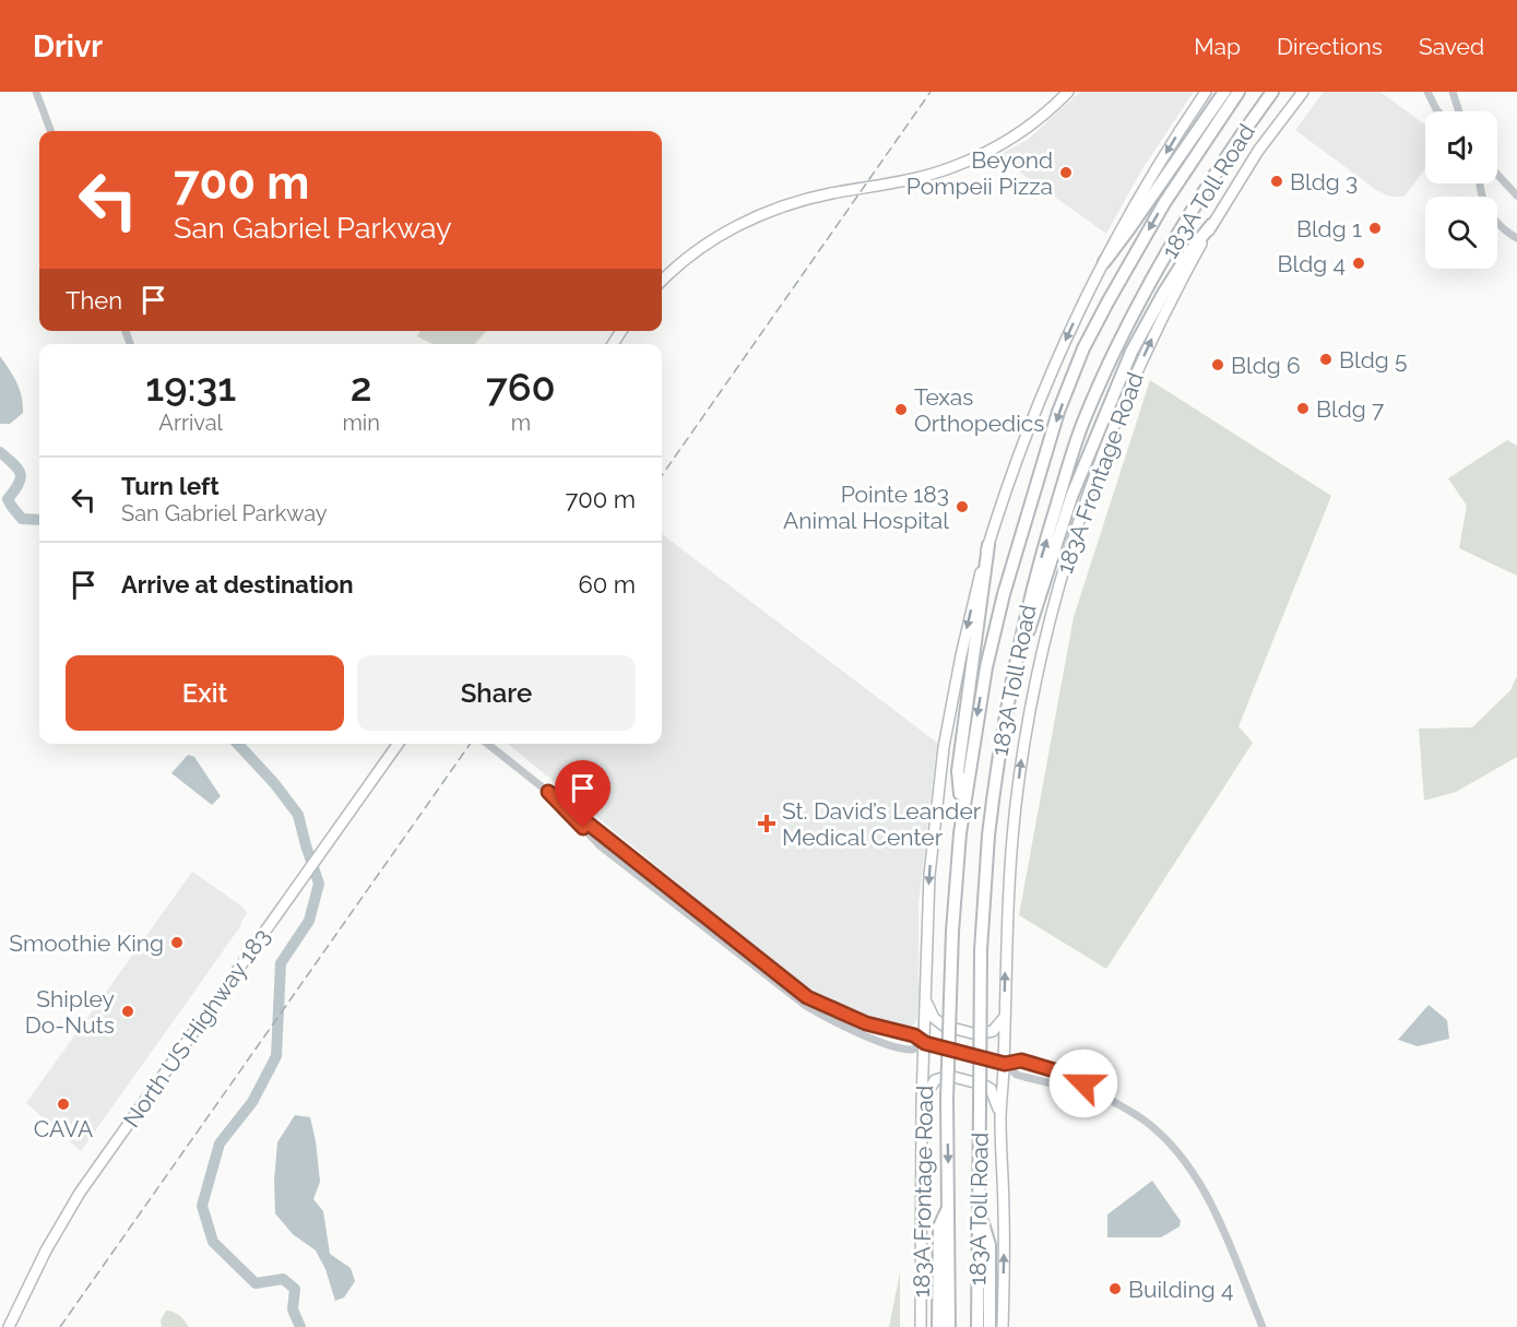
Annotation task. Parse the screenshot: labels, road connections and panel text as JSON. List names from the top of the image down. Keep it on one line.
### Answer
{"streets":{"highway":["183A Toll Road"],"main road":["183A Frontage Road","North US Highway 183"]},"places":{"other":["Beyond Pompeii Pizza","Bldg 3","Bldg 1","Bldg 4","Bldg 5","Bldg 6","Bldg 7","Texas Orthopedics","Pointe 183 Animal Hospital","Smoothie King","Shipley Do-Nuts","CAVA","Building 4"],"health":["St. David’s Leander Medical Center"]},"page":{"header":"Drivr","nav":["Map","Directions","Saved"],"turn":["700 m","San Gabriel Parkway"],"then":"Then","eta":["19:31","Arrival","2","min","760","m"],"list":[{"name":"Turn left","note":"San Gabriel Parkway","value":"700 m"},{"name":"Arrive at destination","value":"60 m"}],"buttons":["Exit","Share"]}}
